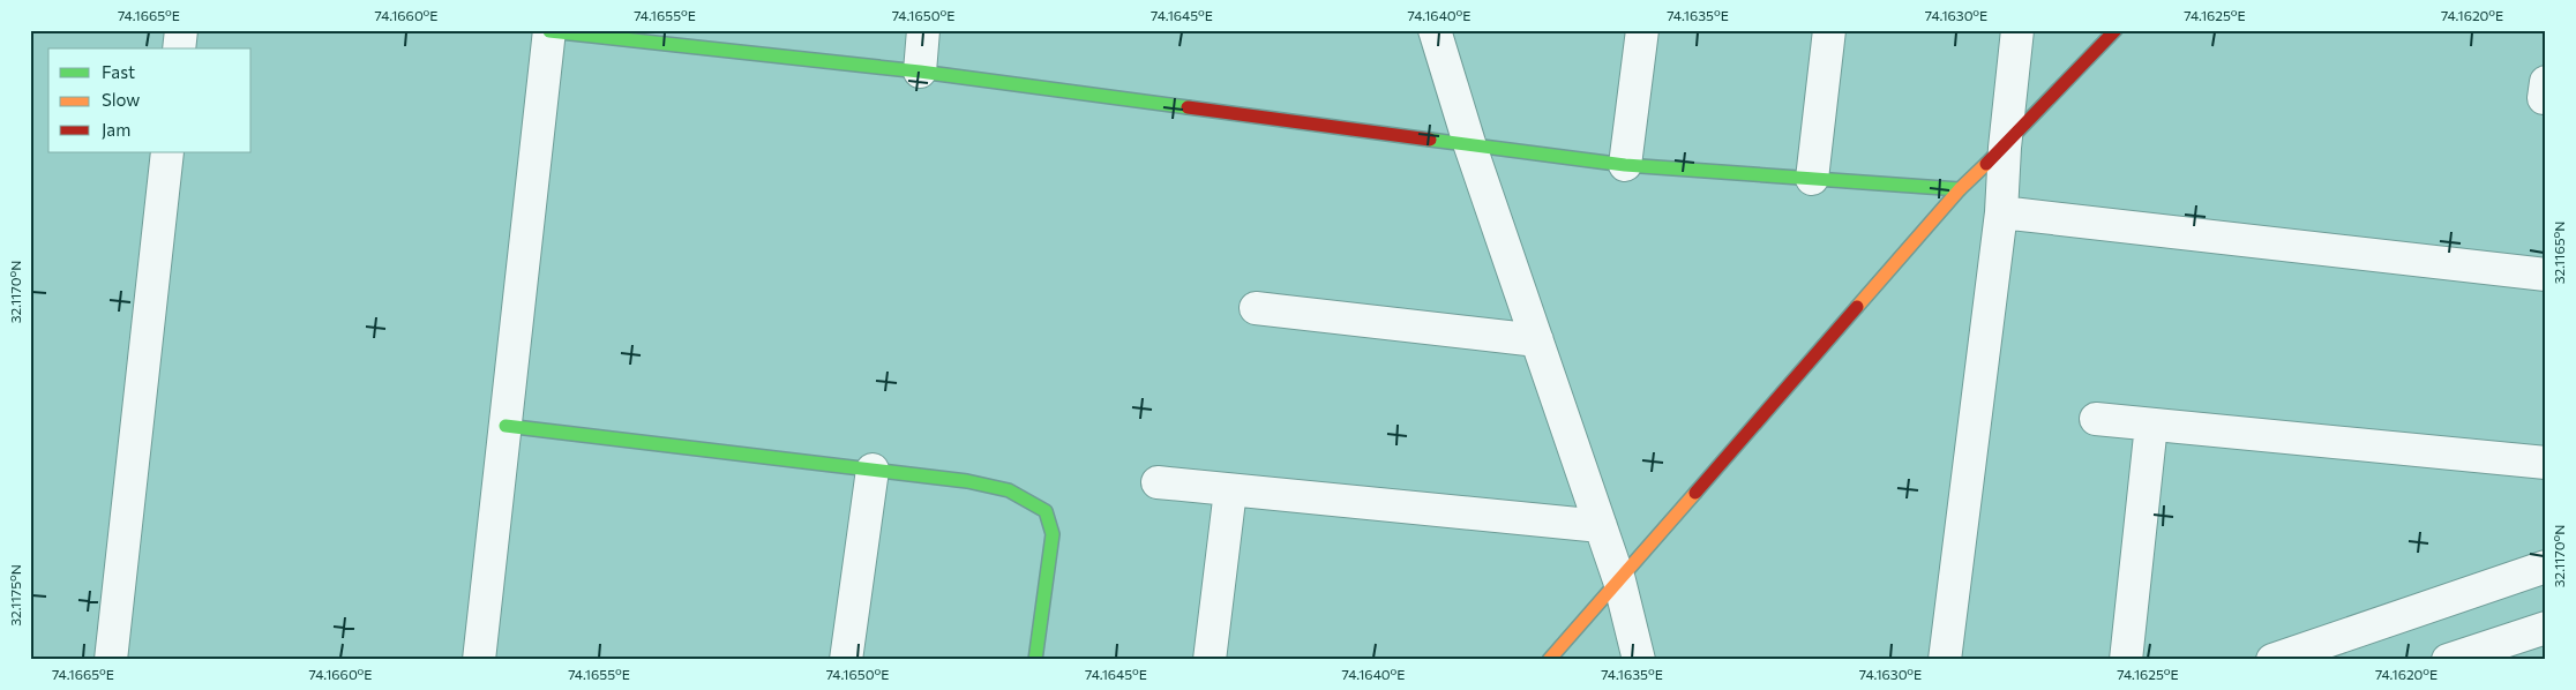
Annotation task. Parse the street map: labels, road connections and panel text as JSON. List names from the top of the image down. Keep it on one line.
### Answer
{"legend":["Fast","Slow","Jam"],"coordinates":["74.1665°E","74.1660°E","74.1655°E","74.1650°E","74.1645°E","74.1640°E","74.1635°E","74.1630°E","74.1625°E","74.1620°E","32.1165°N","32.1170°N","32.1175°N"]}
